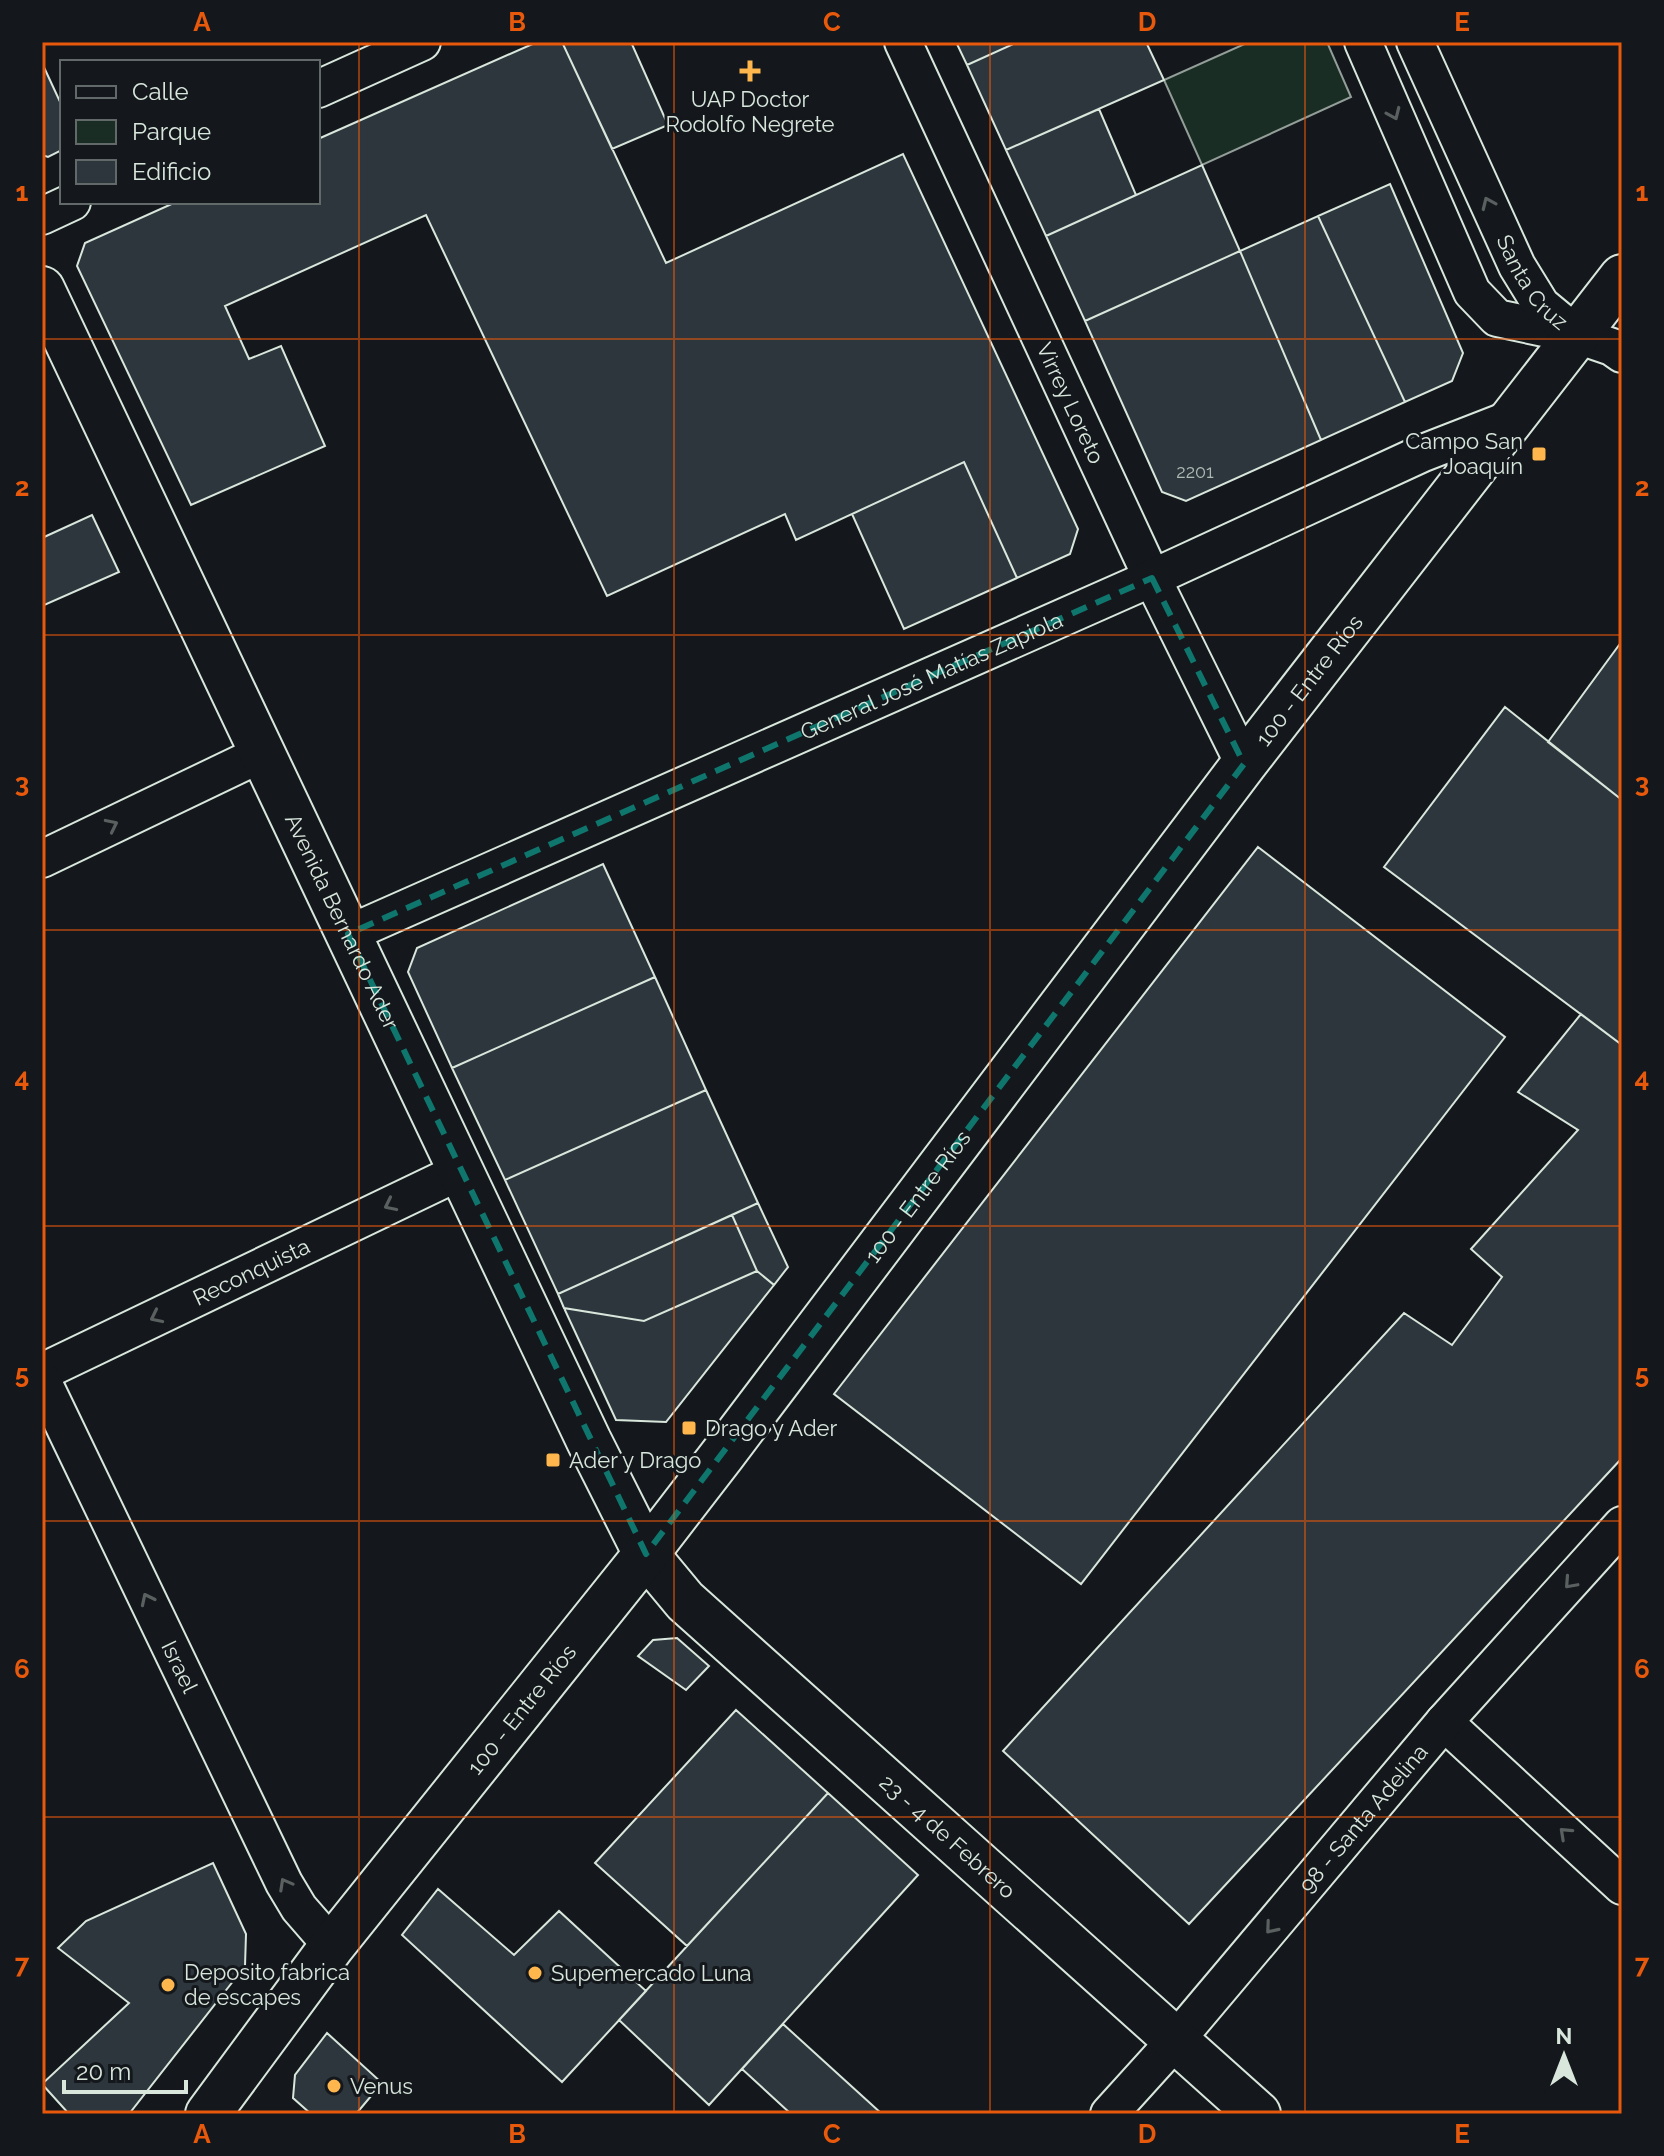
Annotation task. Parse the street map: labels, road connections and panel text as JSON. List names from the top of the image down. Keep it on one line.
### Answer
{"streets":{"main road":["100 - Entre Ríos","Avenida Bernardo Ader","23 - 4 de Febrero"],"street":["Santa Cruz","Virrey Loreto","General José Matías Zapiola","Reconquista","Israel","98 - Santa Adelina"]},"crossings":[["Santa Cruz","100 - Entre Ríos"],["Virrey Loreto","General José Matías Zapiola"],["Virrey Loreto","100 - Entre Ríos"],["General José Matías Zapiola","100 - Entre Ríos"],["General José Matías Zapiola","Avenida Bernardo Ader"],["100 - Entre Ríos","Avenida Bernardo Ader"],["100 - Entre Ríos","Israel"],["100 - Entre Ríos","23 - 4 de Febrero"],["Avenida Bernardo Ader","Reconquista"],["Avenida Bernardo Ader","23 - 4 de Febrero"],["98 - Santa Adelina","23 - 4 de Febrero"]],"one_way":["Reconquista","Israel","98 - Santa Adelina"],"places":{"health":["UAP Doctor Rodolfo Negrete"],"transit":["Campo San Joaquín","Drago y Ader","Ader y Drago"],"other":["Supemercado Luna","Deposito fabrica de escapes","Venus"]},"house_numbers":["2201"],"legend":["Calle","Parque","Edificio"],"scale_bar":"20 m","north":"top","grid":{"columns":["A","B","C","D","E"],"rows":["1","2","3","4","5","6","7"]}}
